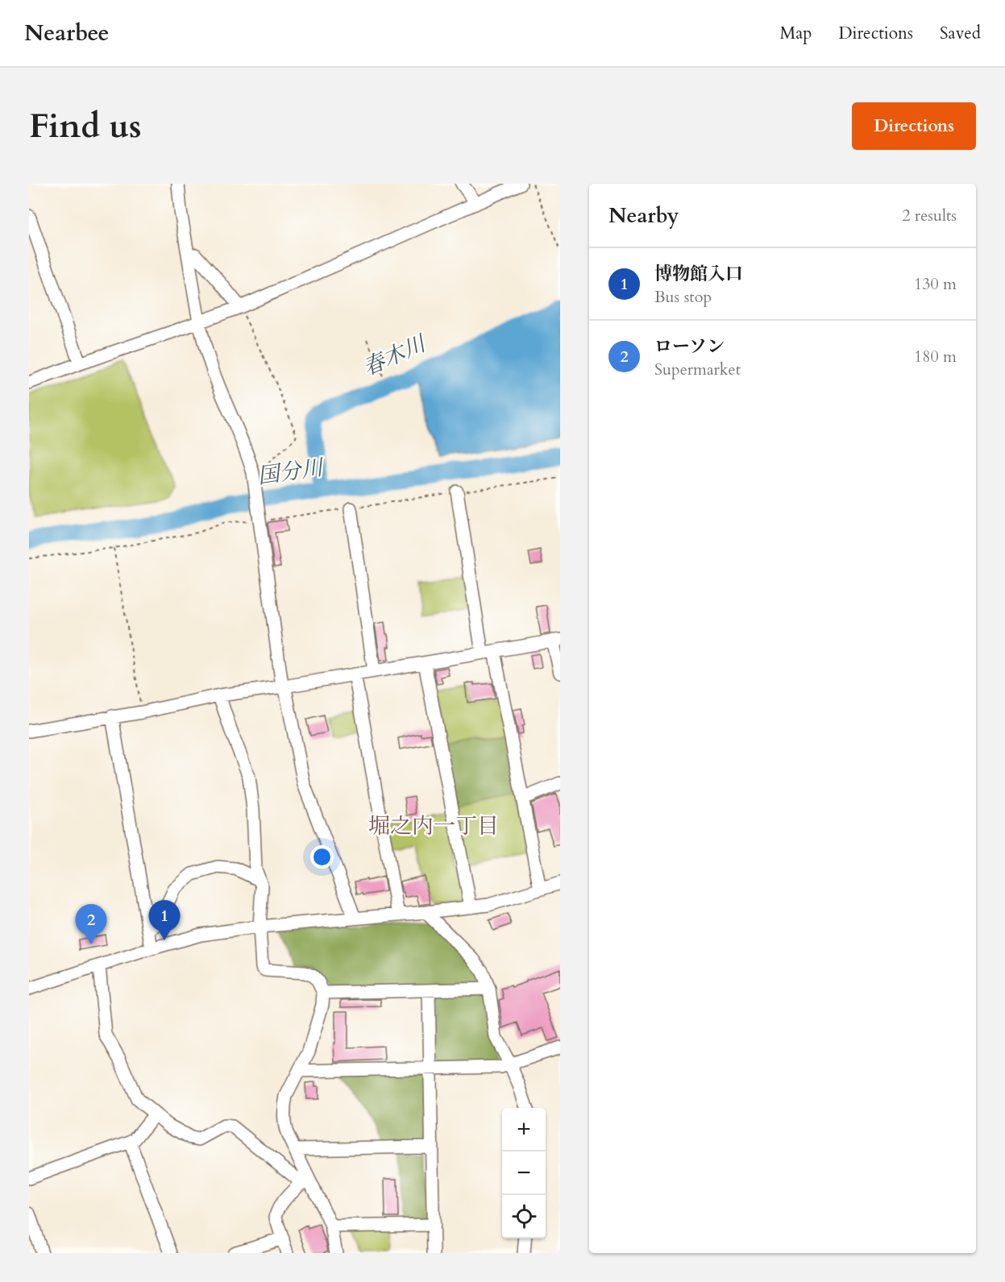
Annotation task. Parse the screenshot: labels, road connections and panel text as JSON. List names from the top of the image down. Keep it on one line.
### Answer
{"districts":["堀之内一丁目"],"water":["春木川","国分川"],"page":{"header":"Nearbee","nav":["Map","Directions","Saved"],"buttons":"Directions","title":"Find us","heading":["Nearby","2 results"],"list":[{"mark":"1","name":"博物館入口","note":"Bus stop","value":"130 m"},{"mark":"2","name":"ローソン","note":"Supermarket","value":"180 m"}],"pins":["1","2"],"map_buttons":["+","−"]}}
